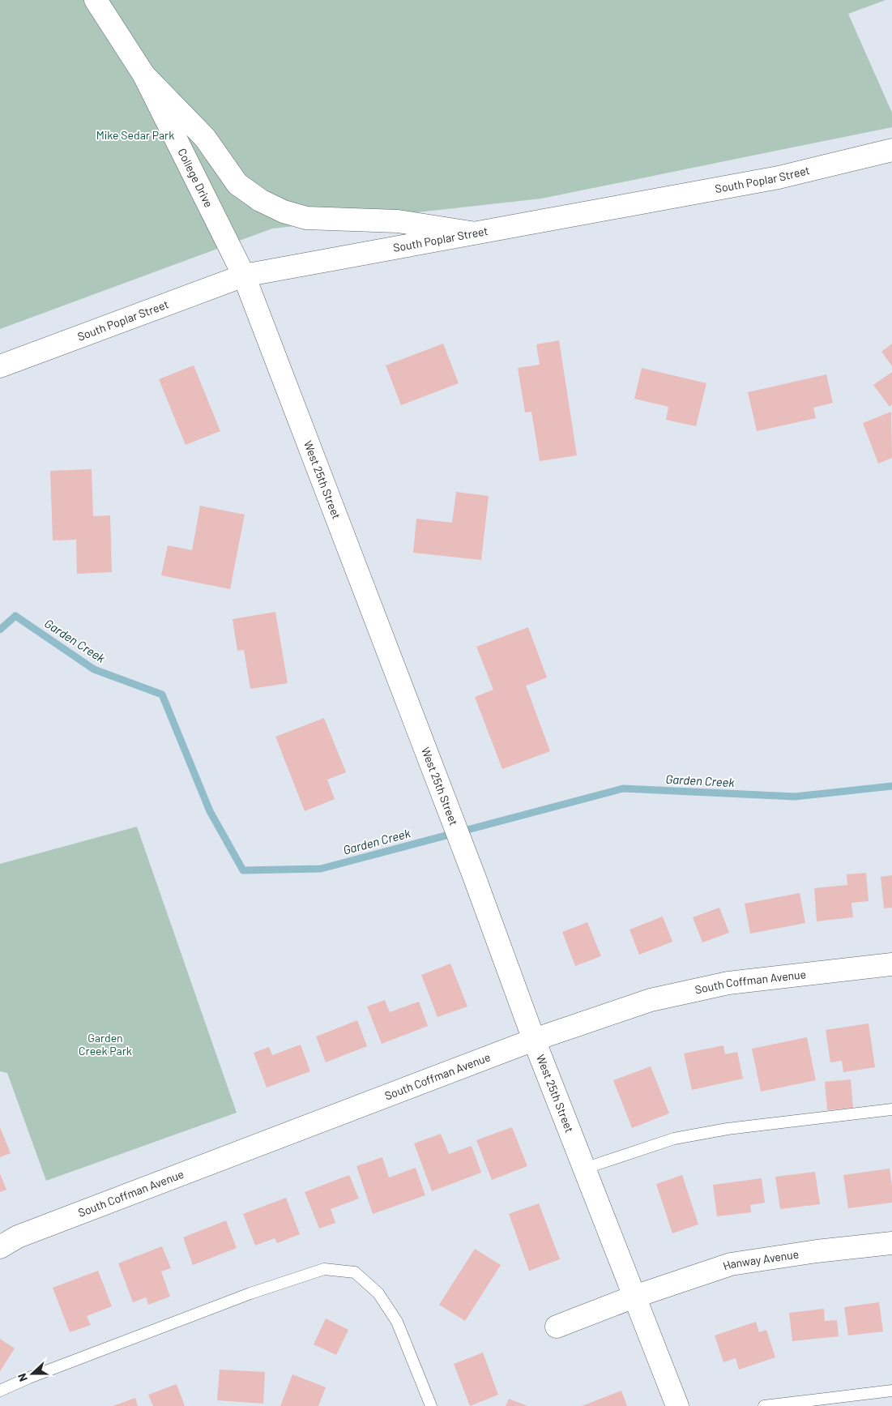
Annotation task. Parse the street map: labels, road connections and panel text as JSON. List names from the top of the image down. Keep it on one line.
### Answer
{"streets":{"street":["College Drive","South Poplar Street","West 25th Street","South Coffman Avenue","Hanway Avenue"]},"crossings":[["College Drive","South Poplar Street"],["College Drive","West 25th Street"],["South Poplar Street","West 25th Street"],["West 25th Street","South Coffman Avenue"],["West 25th Street","Hanway Avenue"]],"water":["Garden Creek"],"parks":["Mike Sedar Park","Garden Creek Park"],"north":"left"}
